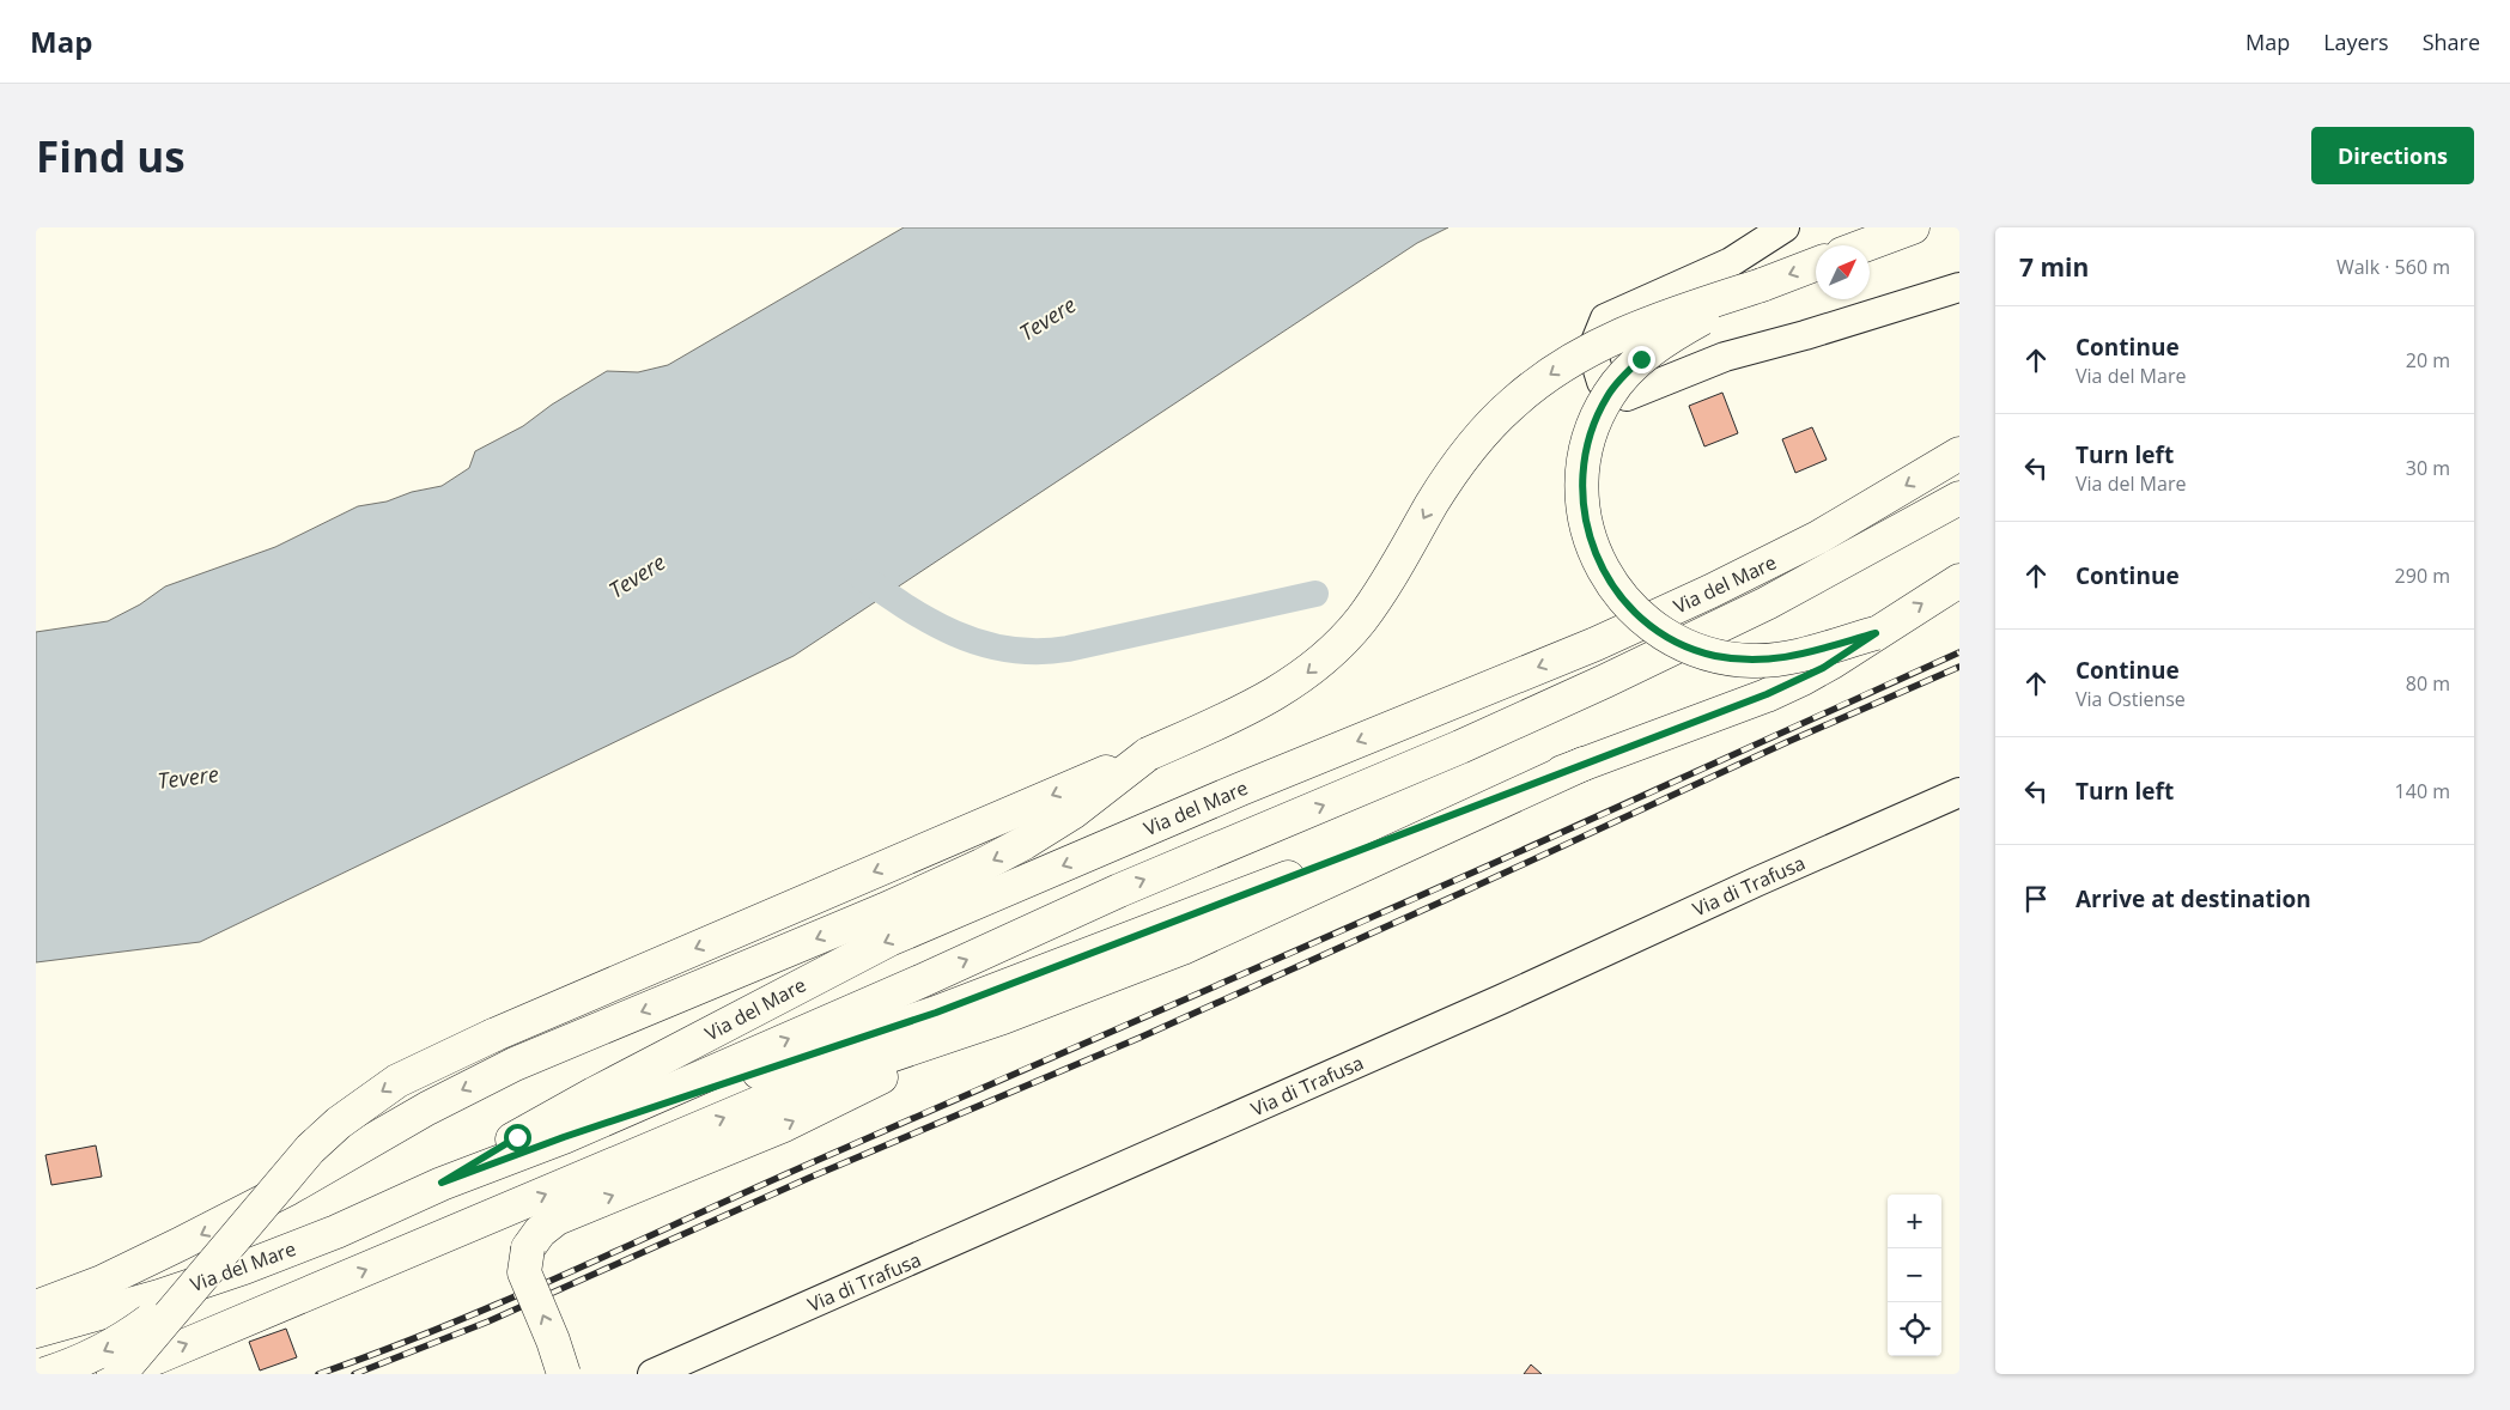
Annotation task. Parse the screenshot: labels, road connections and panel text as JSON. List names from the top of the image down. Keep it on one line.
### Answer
{"streets":{"main road":["Via del Mare"],"street":["Via di Trafusa"]},"water":["Tevere"],"north":"top right","page":{"header":"Map","nav":["Map","Layers","Share"],"buttons":"Directions","title":"Find us","heading":["7 min","Walk · 560 m"],"list":[["Continue","Via del Mare","20 m"],["Turn left","Via del Mare","30 m"],["Continue","290 m"],["Continue","Via Ostiense","80 m"],["Turn left","140 m"],"Arrive at destination"],"map_buttons":["+","−"]}}
